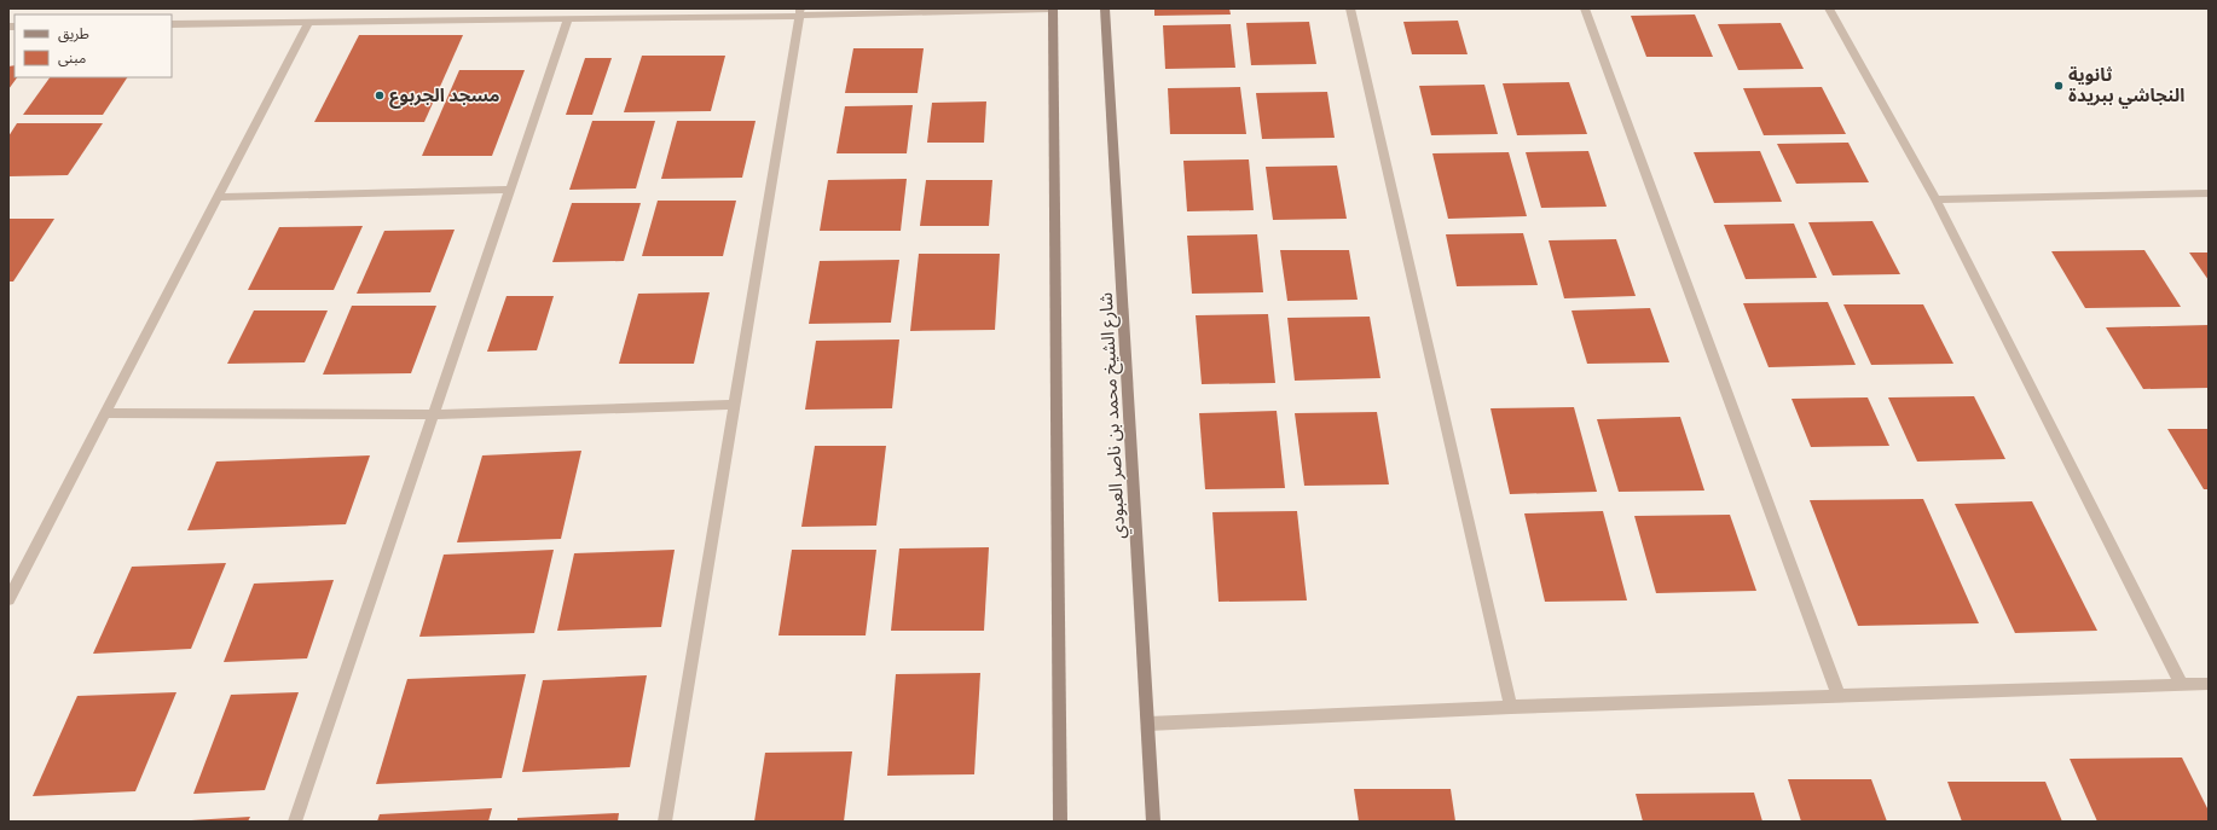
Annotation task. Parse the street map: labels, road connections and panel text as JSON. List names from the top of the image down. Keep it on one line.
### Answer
{"streets":{"street":["شارع الشيخ محمد بن ناصر العبودي"]},"places":["ثانوية النجاشي ببريدة","مسجد الجربوع"],"legend":["طريق","مبنى"]}
